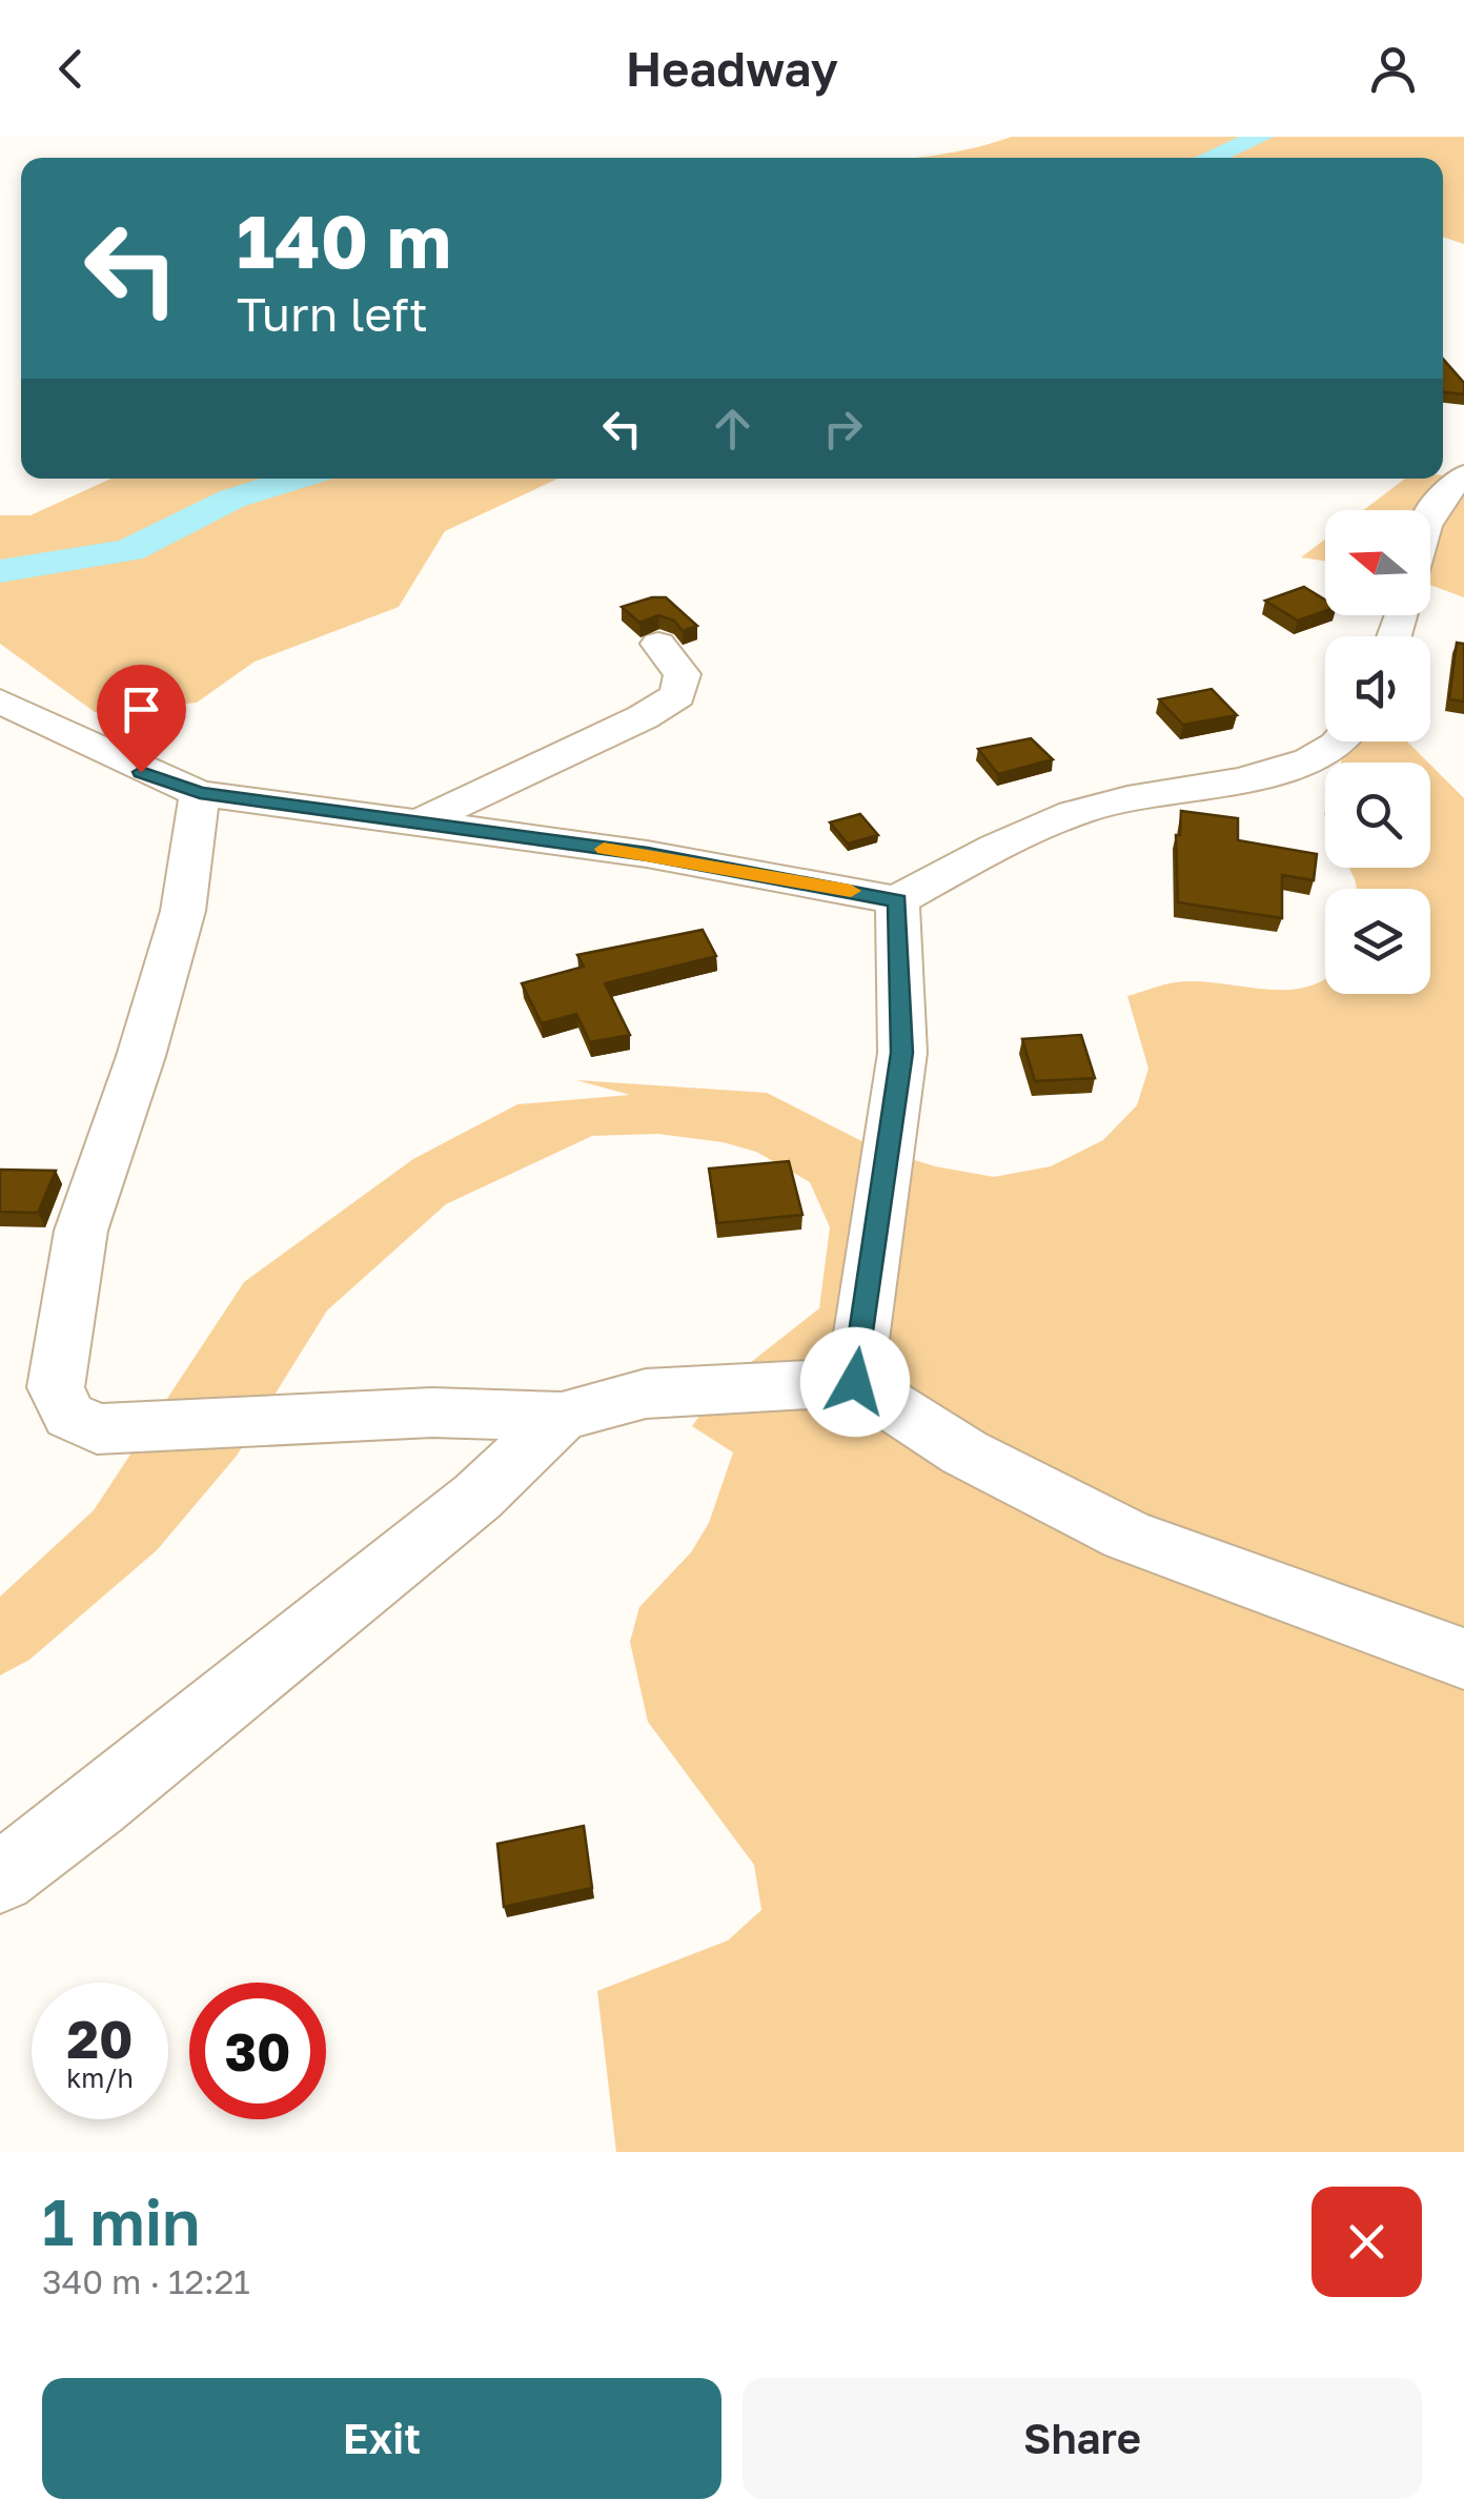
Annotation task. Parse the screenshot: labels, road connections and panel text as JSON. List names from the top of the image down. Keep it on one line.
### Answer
{"north":"left","page":{"header":"Headway","turn":["140 m","Turn left"],"speed":"20 km/h","limit":"30","heading":["1 min","340 m · 12:21"],"buttons":["Exit","Share"]}}
